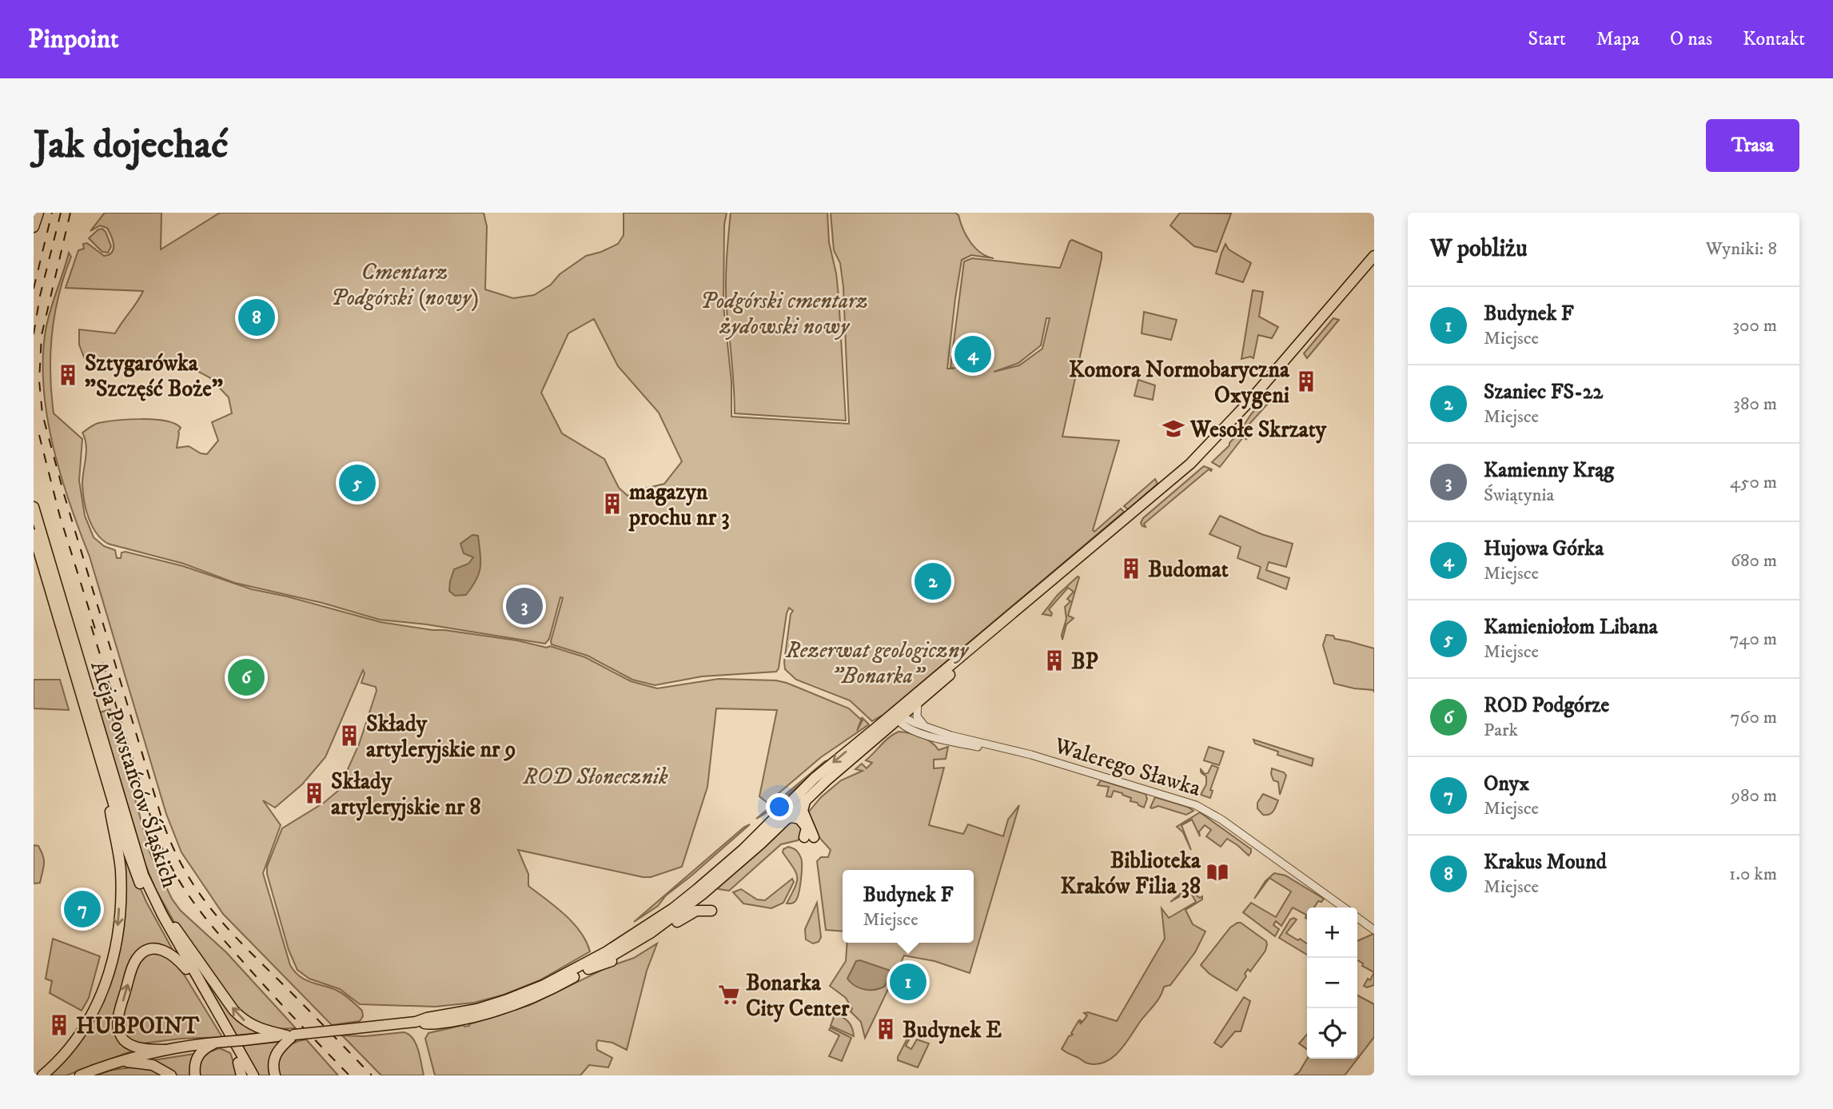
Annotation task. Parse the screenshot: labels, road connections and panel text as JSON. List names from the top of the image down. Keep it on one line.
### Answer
{"streets":{"main road":["Aleja Powstańców Śląskich"],"street":["Walerego Sławka"]},"parks":["Cmentarz Podgórski (nowy)","Podgórski cmentarz żydowski nowy","Rezerwat geologiczny \"Bonarka\"","ROD Słonecznik"],"places":{"building":["Sztygarówka \"Szczęść Boże\"","Komora Normobaryczna Oxygeni","magazyn prochu nr 3","Budomat","BP","Składy artyleryjskie nr 9","Składy artyleryjskie nr 8","HUBPOINT","Budynek E"],"school or university":["Wesołe Skrzaty"],"library":["Biblioteka Kraków Filia 38"],"supermarket":["Bonarka City Center"]},"page":{"header":"Pinpoint","nav":["Start","Mapa","O nas","Kontakt"],"buttons":"Trasa","title":"Jak dojechać","heading":["W pobliżu","Wyniki: 8"],"list":[{"mark":"1","name":"Budynek F","note":"Miejsce","value":"300 m"},{"mark":"2","name":"Szaniec FS-22","note":"Miejsce","value":"380 m"},{"mark":"3","name":"Kamienny Krąg","note":"Świątynia","value":"450 m"},{"mark":"4","name":"Hujowa Górka","note":"Miejsce","value":"680 m"},{"mark":"5","name":"Kamieniołom Libana","note":"Miejsce","value":"740 m"},{"mark":"6","name":"ROD Podgórze","note":"Park","value":"760 m"},{"mark":"7","name":"Onyx","note":"Miejsce","value":"980 m"},{"mark":"8","name":"Krakus Mound","note":"Miejsce","value":"1.0 km"}],"pins":["8","4","5","2","3","6","7","1"],"popup":["Budynek F","Miejsce"],"map_buttons":["+","−"]}}
